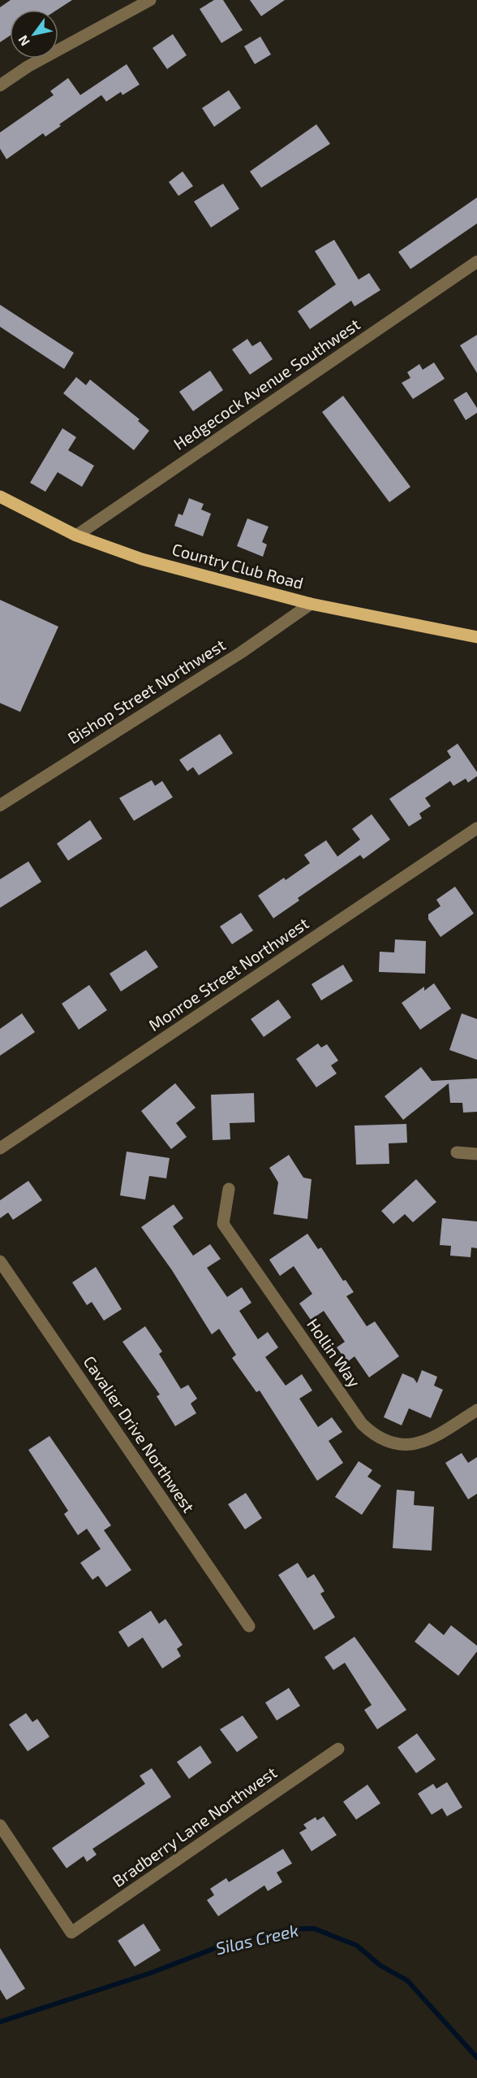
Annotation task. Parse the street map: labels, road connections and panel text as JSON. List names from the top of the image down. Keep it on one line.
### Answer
{"streets":{"main road":["Country Club Road"],"street":["Hedgecock Avenue Southwest","Bishop Street Northwest","Monroe Street Northwest","Hollin Way","Cavalier Drive Northwest","Bradberry Lane Northwest"]},"crossings":[["Hedgecock Avenue Southwest","Country Club Road"],["Country Club Road","Bishop Street Northwest"]],"water":["Silas Creek"],"north":"bottom left"}
